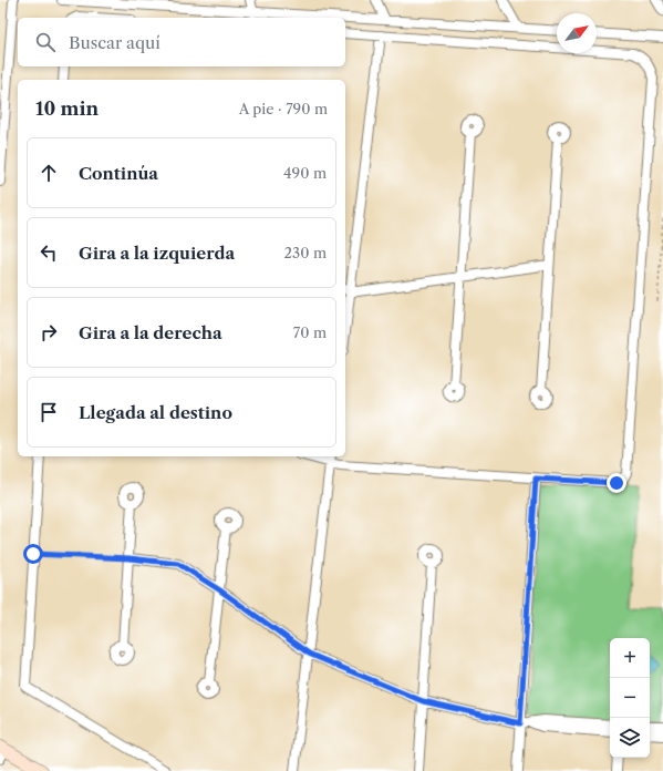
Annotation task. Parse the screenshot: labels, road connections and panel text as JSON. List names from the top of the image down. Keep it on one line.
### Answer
{"north":"top right","page":{"search":"Buscar aquí","heading":["10 min","A pie · 790 m"],"list":[["Continúa","490 m"],["Gira a la izquierda","230 m"],["Gira a la derecha","70 m"],"Llegada al destino"],"map_buttons":["+","−"]}}
